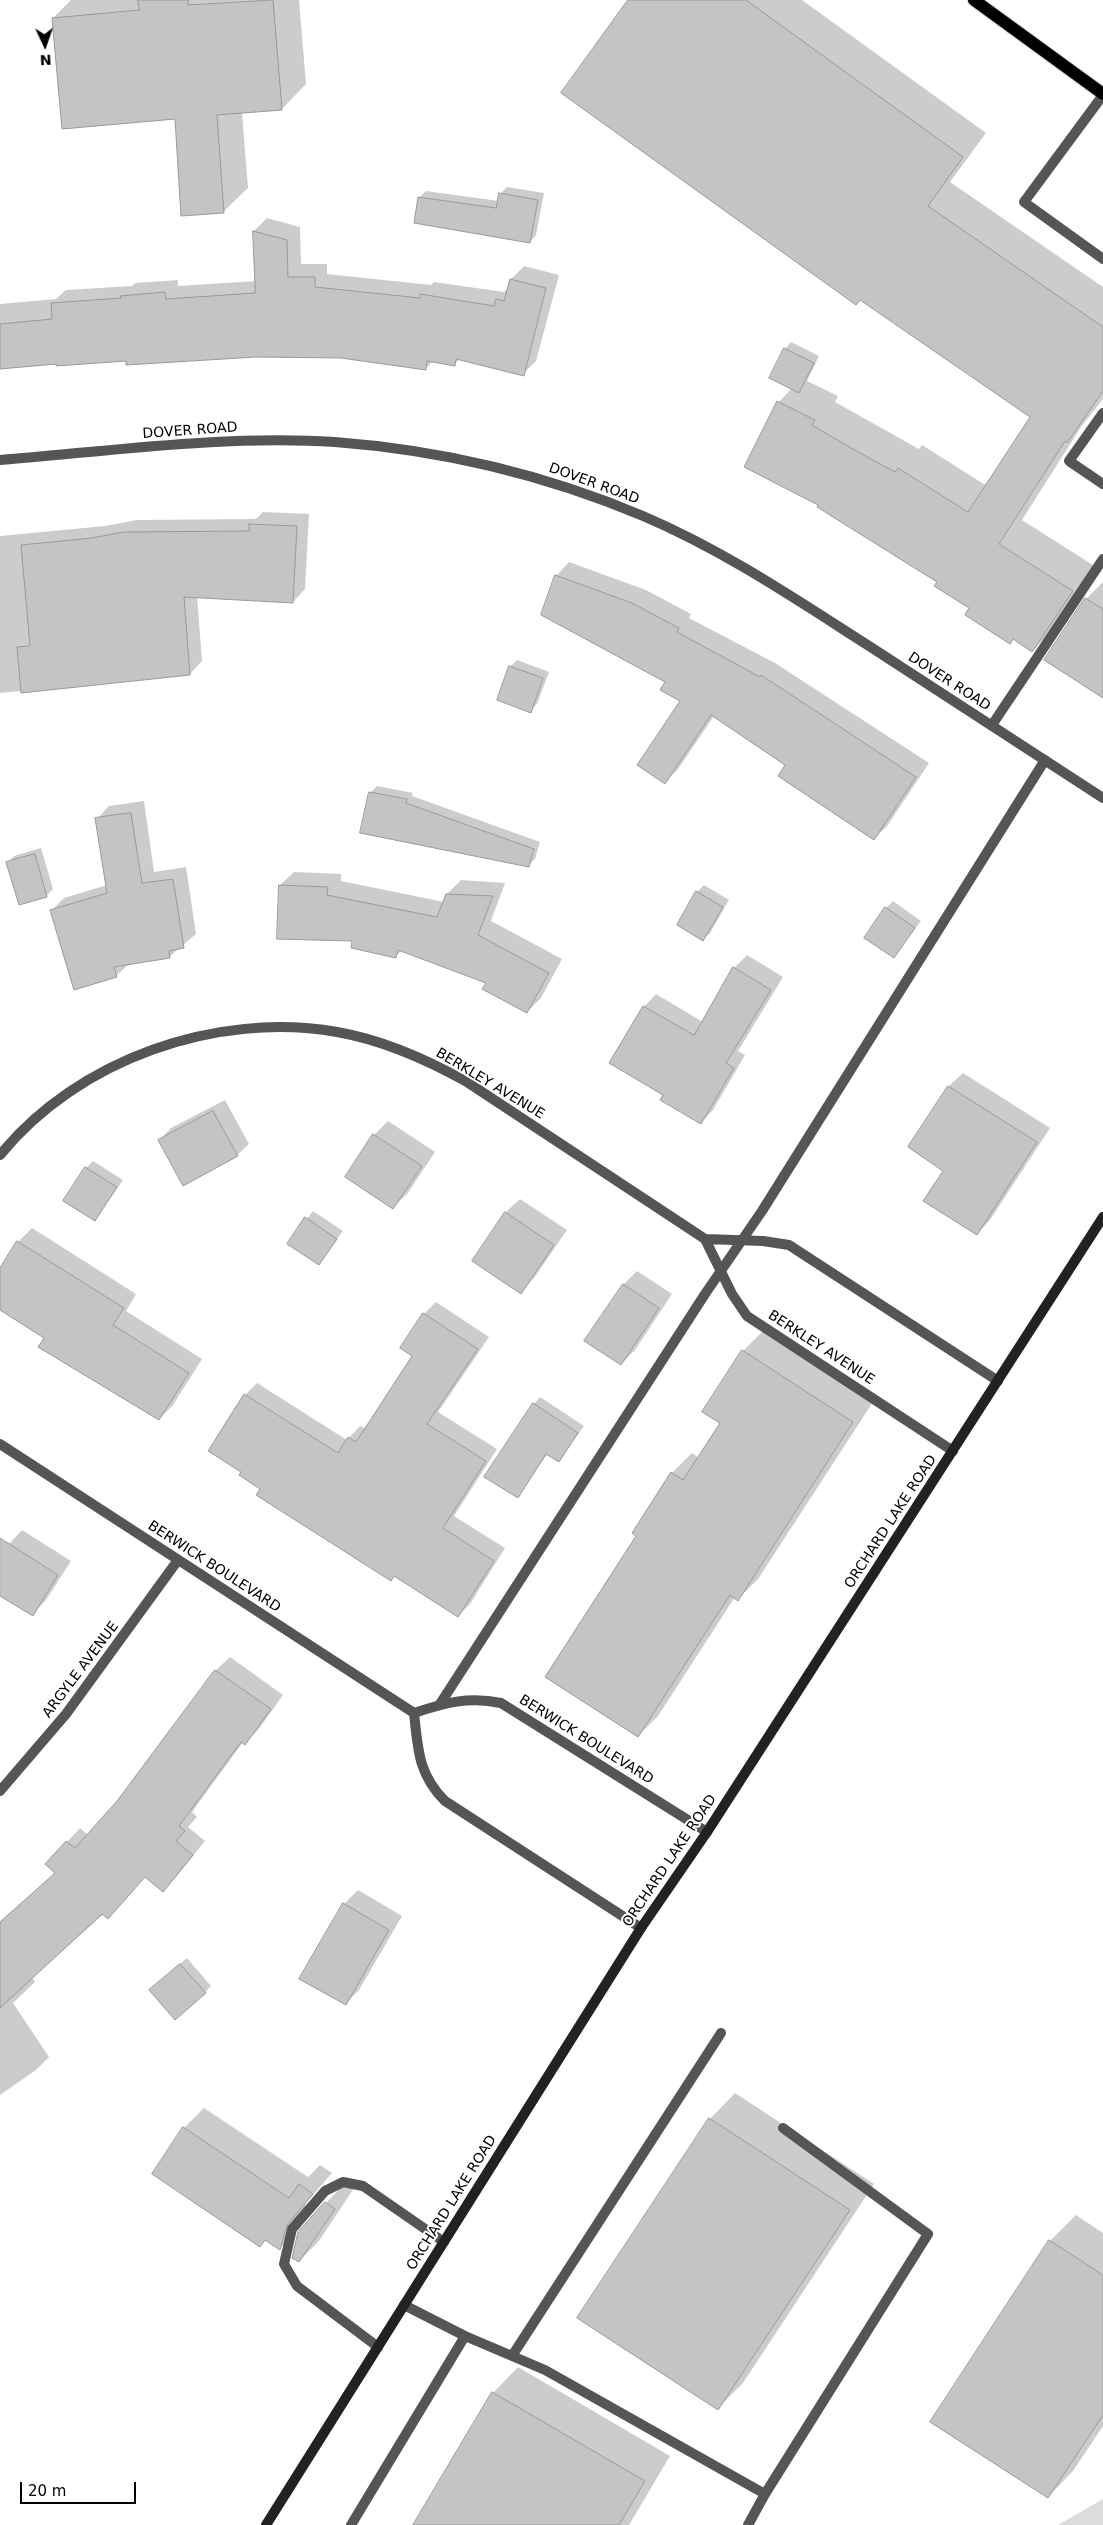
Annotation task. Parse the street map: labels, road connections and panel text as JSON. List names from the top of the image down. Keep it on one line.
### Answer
{"streets":{"main road":["ORCHARD LAKE ROAD"],"street":["DOVER ROAD","BERKLEY AVENUE","BERWICK BOULEVARD","ARGYLE AVENUE"]},"crossings":[["BERKLEY AVENUE","ORCHARD LAKE ROAD"],["ORCHARD LAKE ROAD","BERWICK BOULEVARD"],["BERWICK BOULEVARD","ARGYLE AVENUE"]],"scale_bar":"20 m","north":"bottom"}
